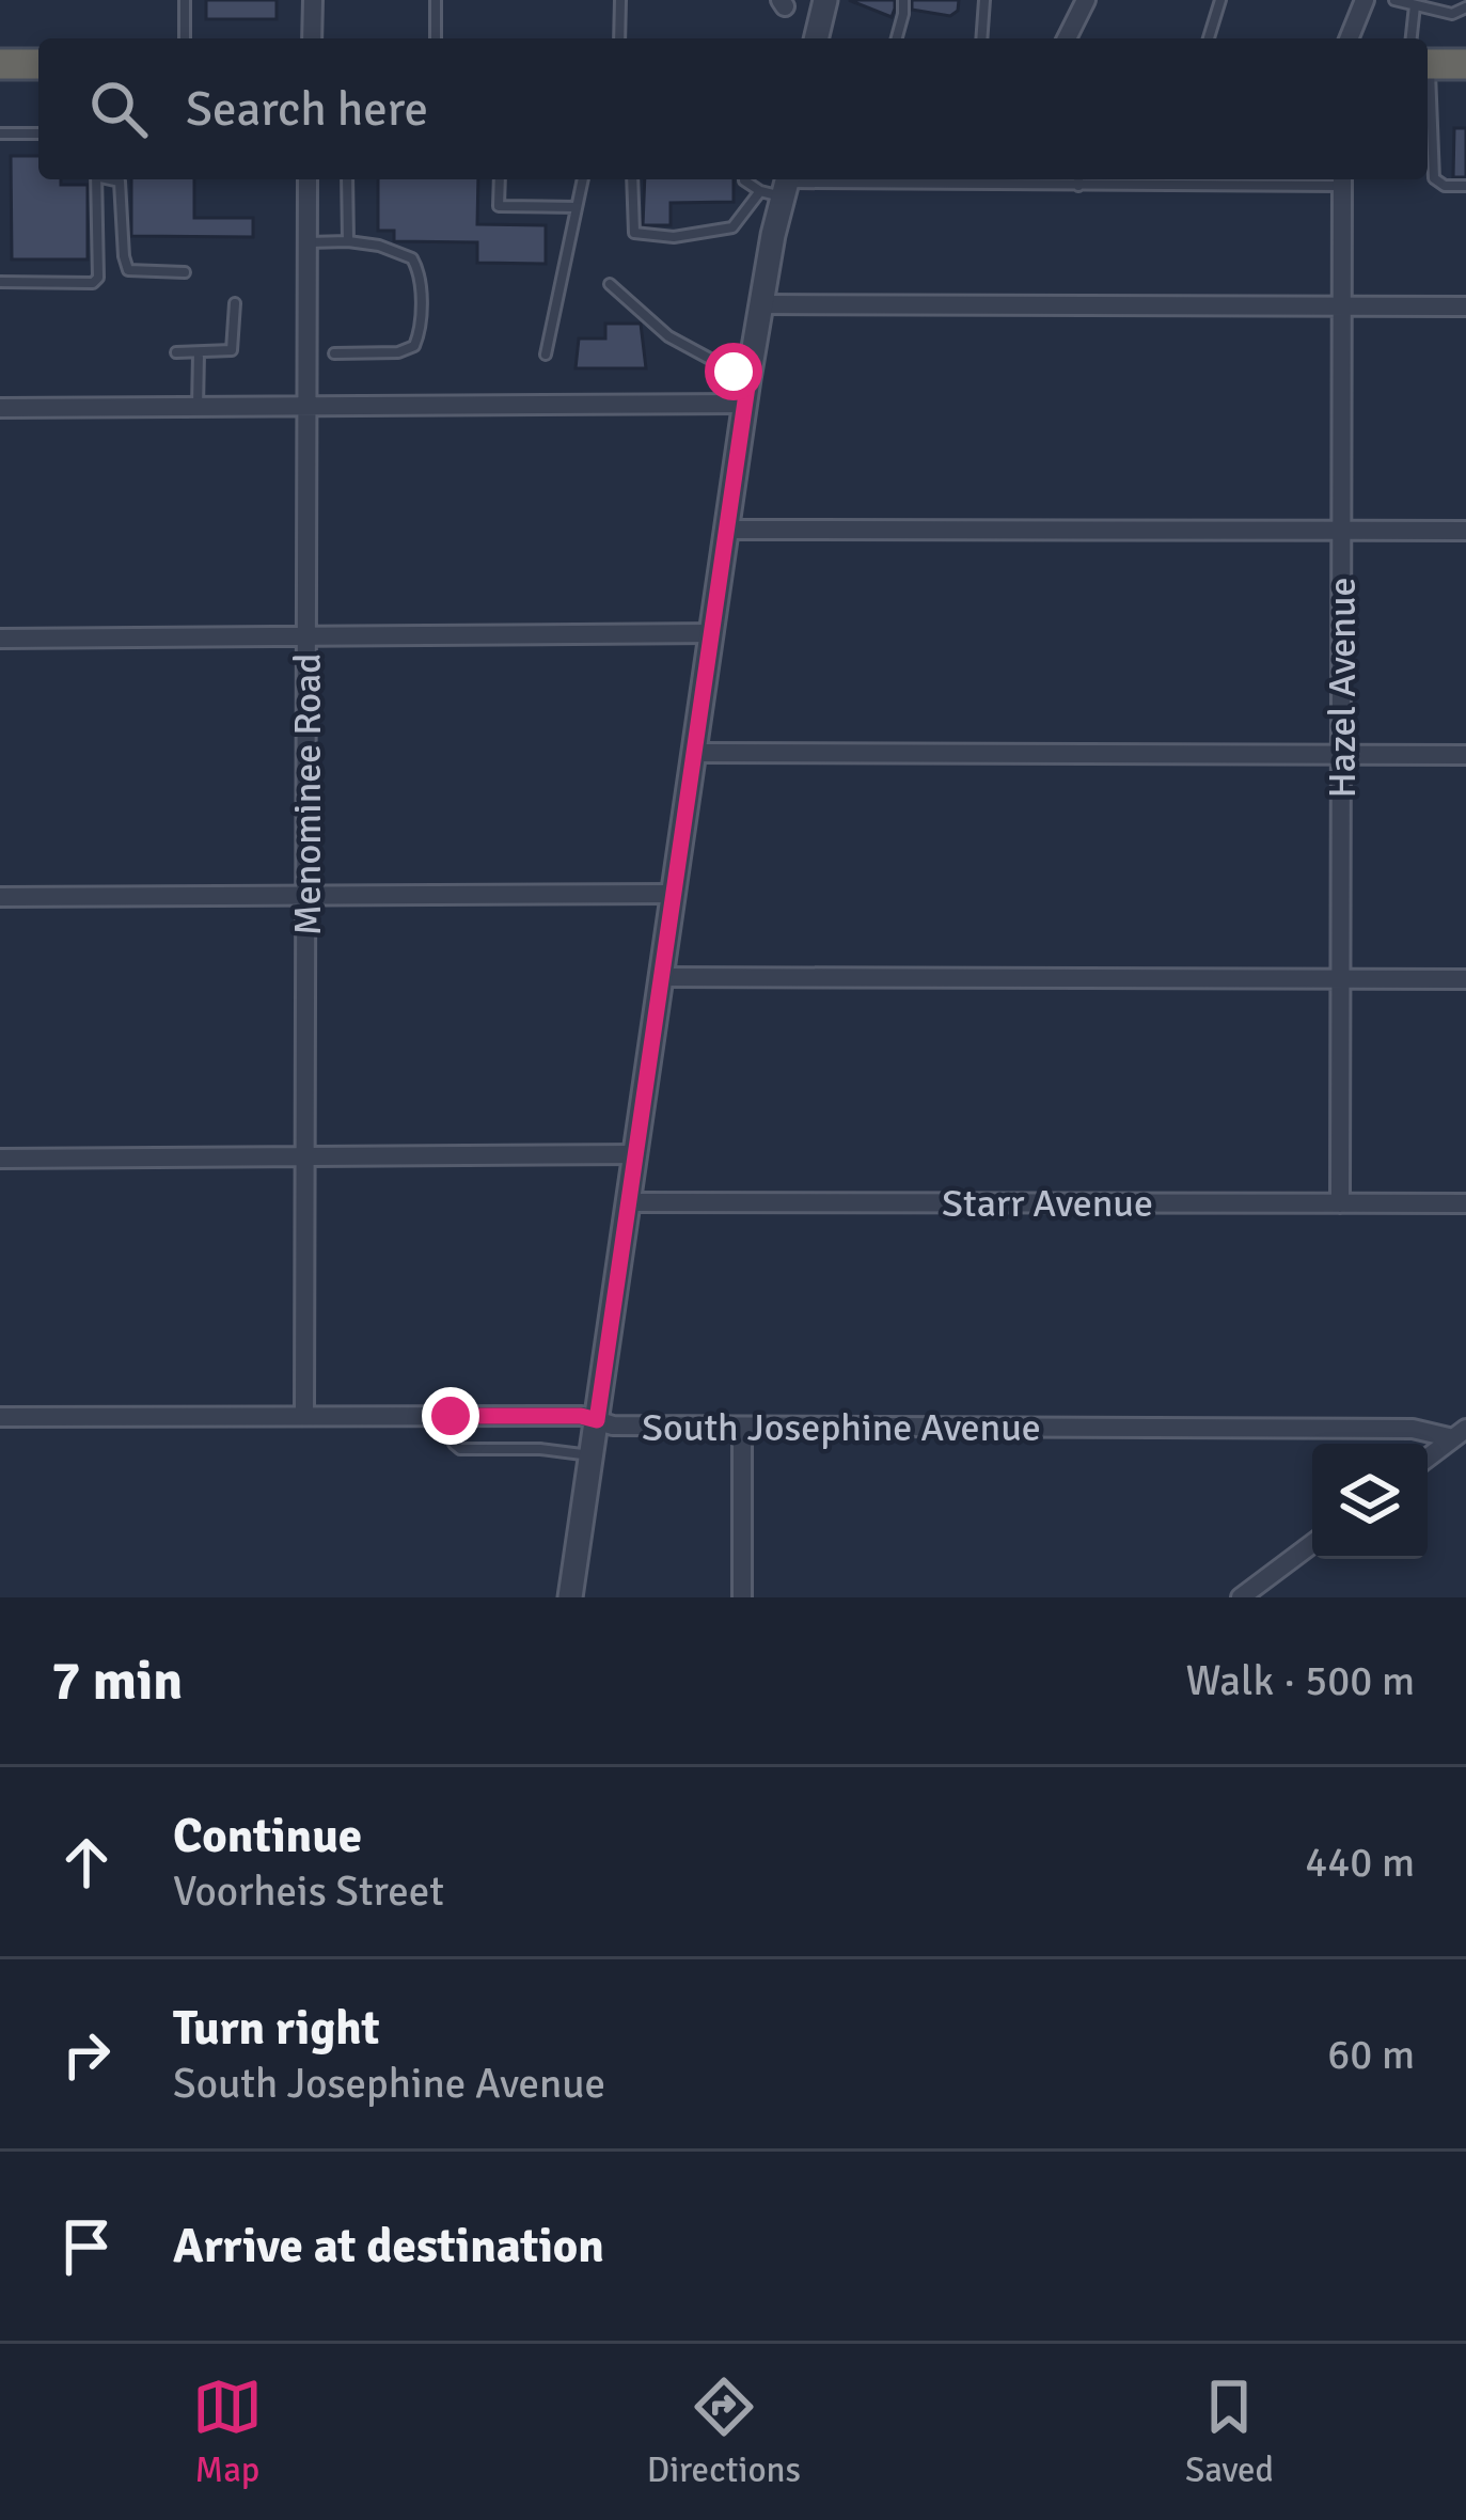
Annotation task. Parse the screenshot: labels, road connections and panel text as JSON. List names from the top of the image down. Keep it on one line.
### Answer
{"streets":{"street":["Hazel Avenue","Menominee Road","Starr Avenue","South Josephine Avenue"]},"crossings":[["Hazel Avenue","Starr Avenue"],["Menominee Road","South Josephine Avenue"]],"page":{"search":"Search here","heading":["7 min","Walk · 500 m"],"list":[["Continue","Voorheis Street","440 m"],["Turn right","South Josephine Avenue","60 m"],"Arrive at destination"],"nav":["Map","Directions","Saved"]}}
